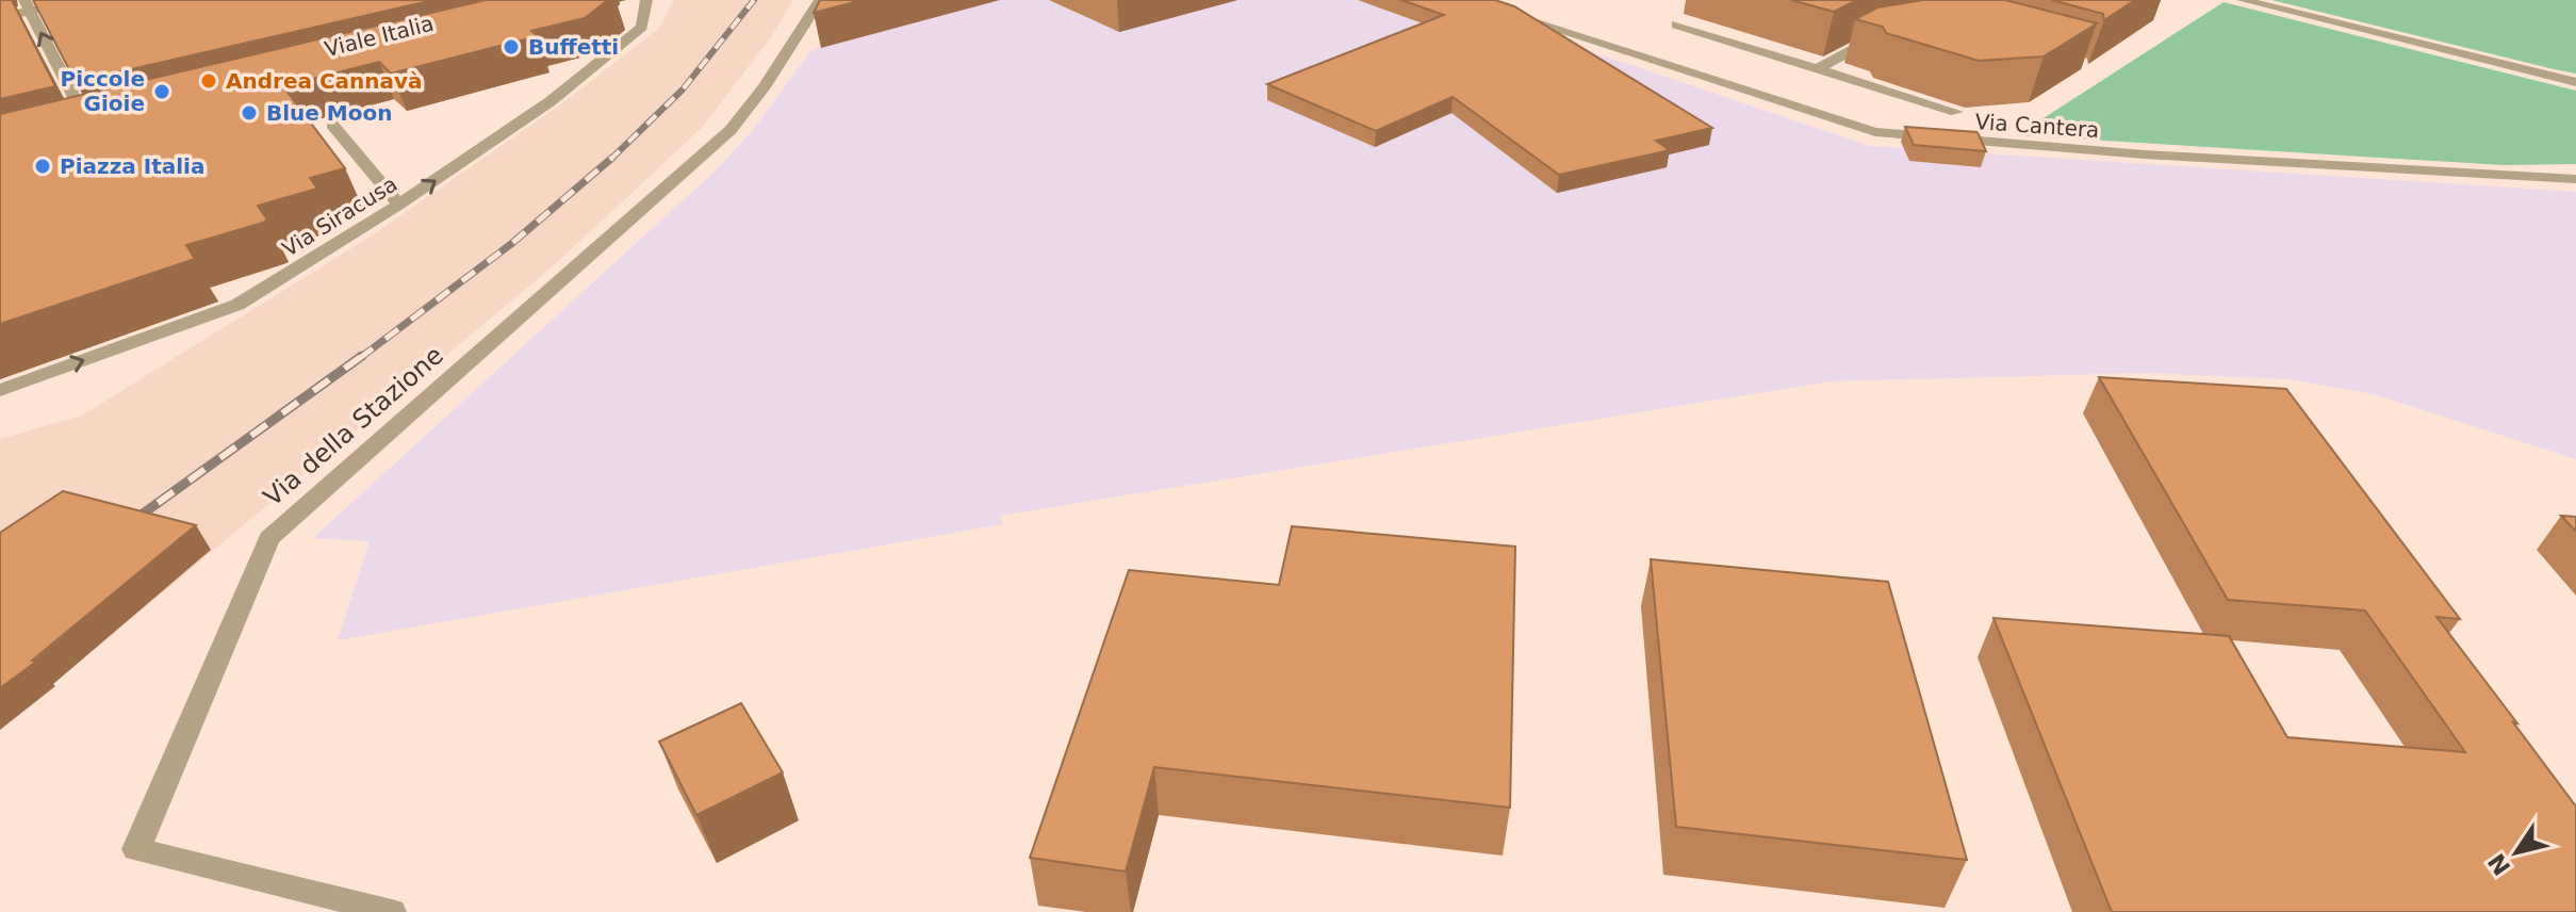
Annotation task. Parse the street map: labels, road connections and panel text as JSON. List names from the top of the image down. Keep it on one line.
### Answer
{"streets":{"main road":["Viale Italia"],"street":["Via Cantera","Via Siracusa","Via della Stazione"]},"one_way":["Via Siracusa"],"places":["Buffetti","Andrea Cannavà","Piccole Gioie","Blue Moon","Piazza Italia"],"north":"bottom left"}
